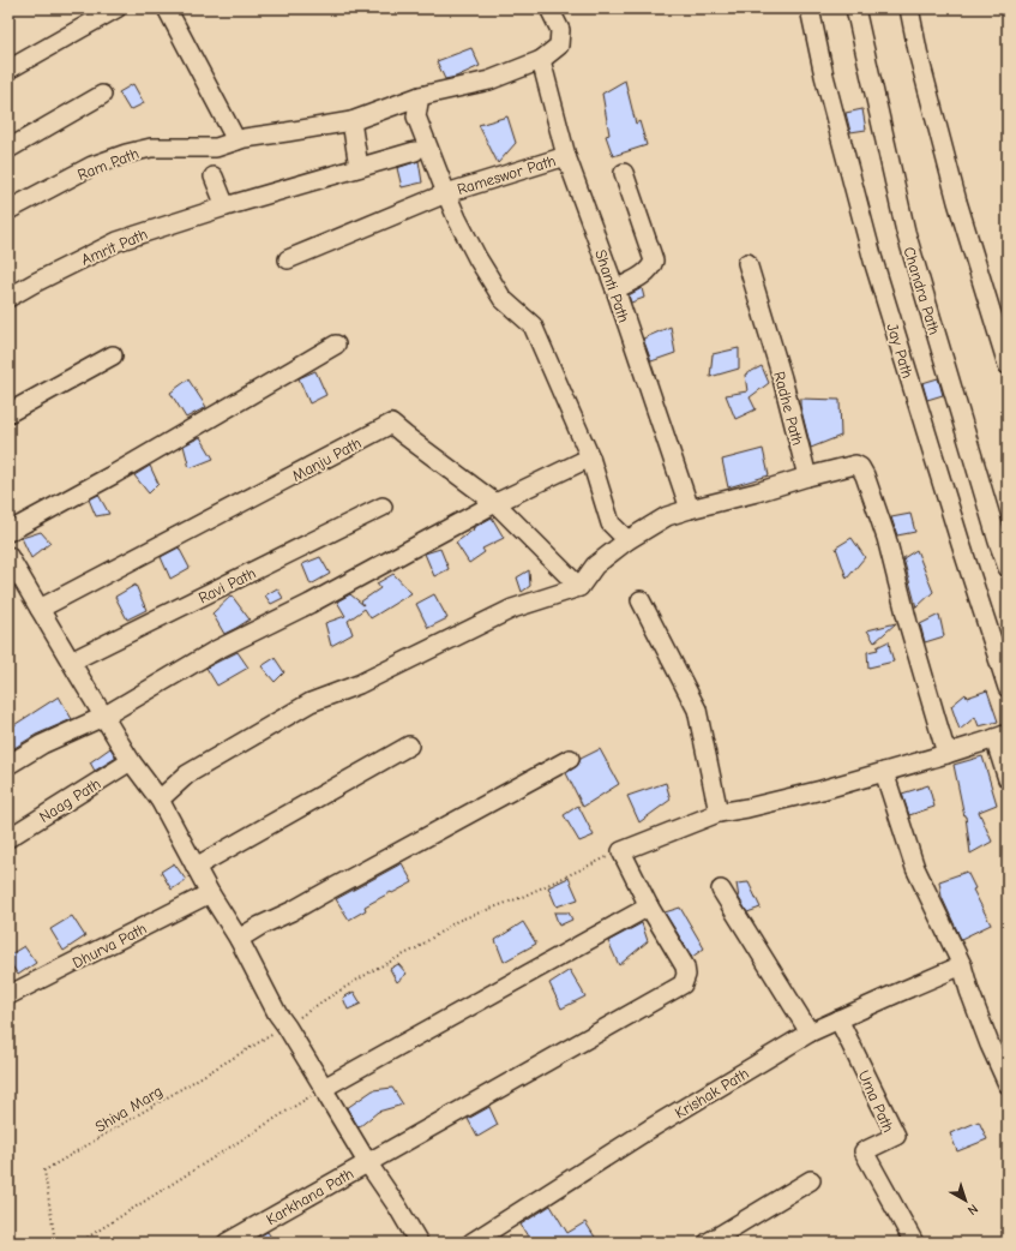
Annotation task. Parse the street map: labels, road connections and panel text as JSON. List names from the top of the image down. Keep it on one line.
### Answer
{"streets":{"street":["Ram Path","Rameswor Path","Amrit Path","Shanti Path","Chandra Path","Jay Path","Radhe Path","Manju Path","Ravi Path","Naag Path","Dhurva Path","Krishak Path","Uma Path","Karkhana Path"],"path":["Shiva Marg"]},"crossings":[["Ram Path","Shanti Path"],["Rameswor Path","Shanti Path"],["Krishak Path","Uma Path"]],"north":"bottom right"}
